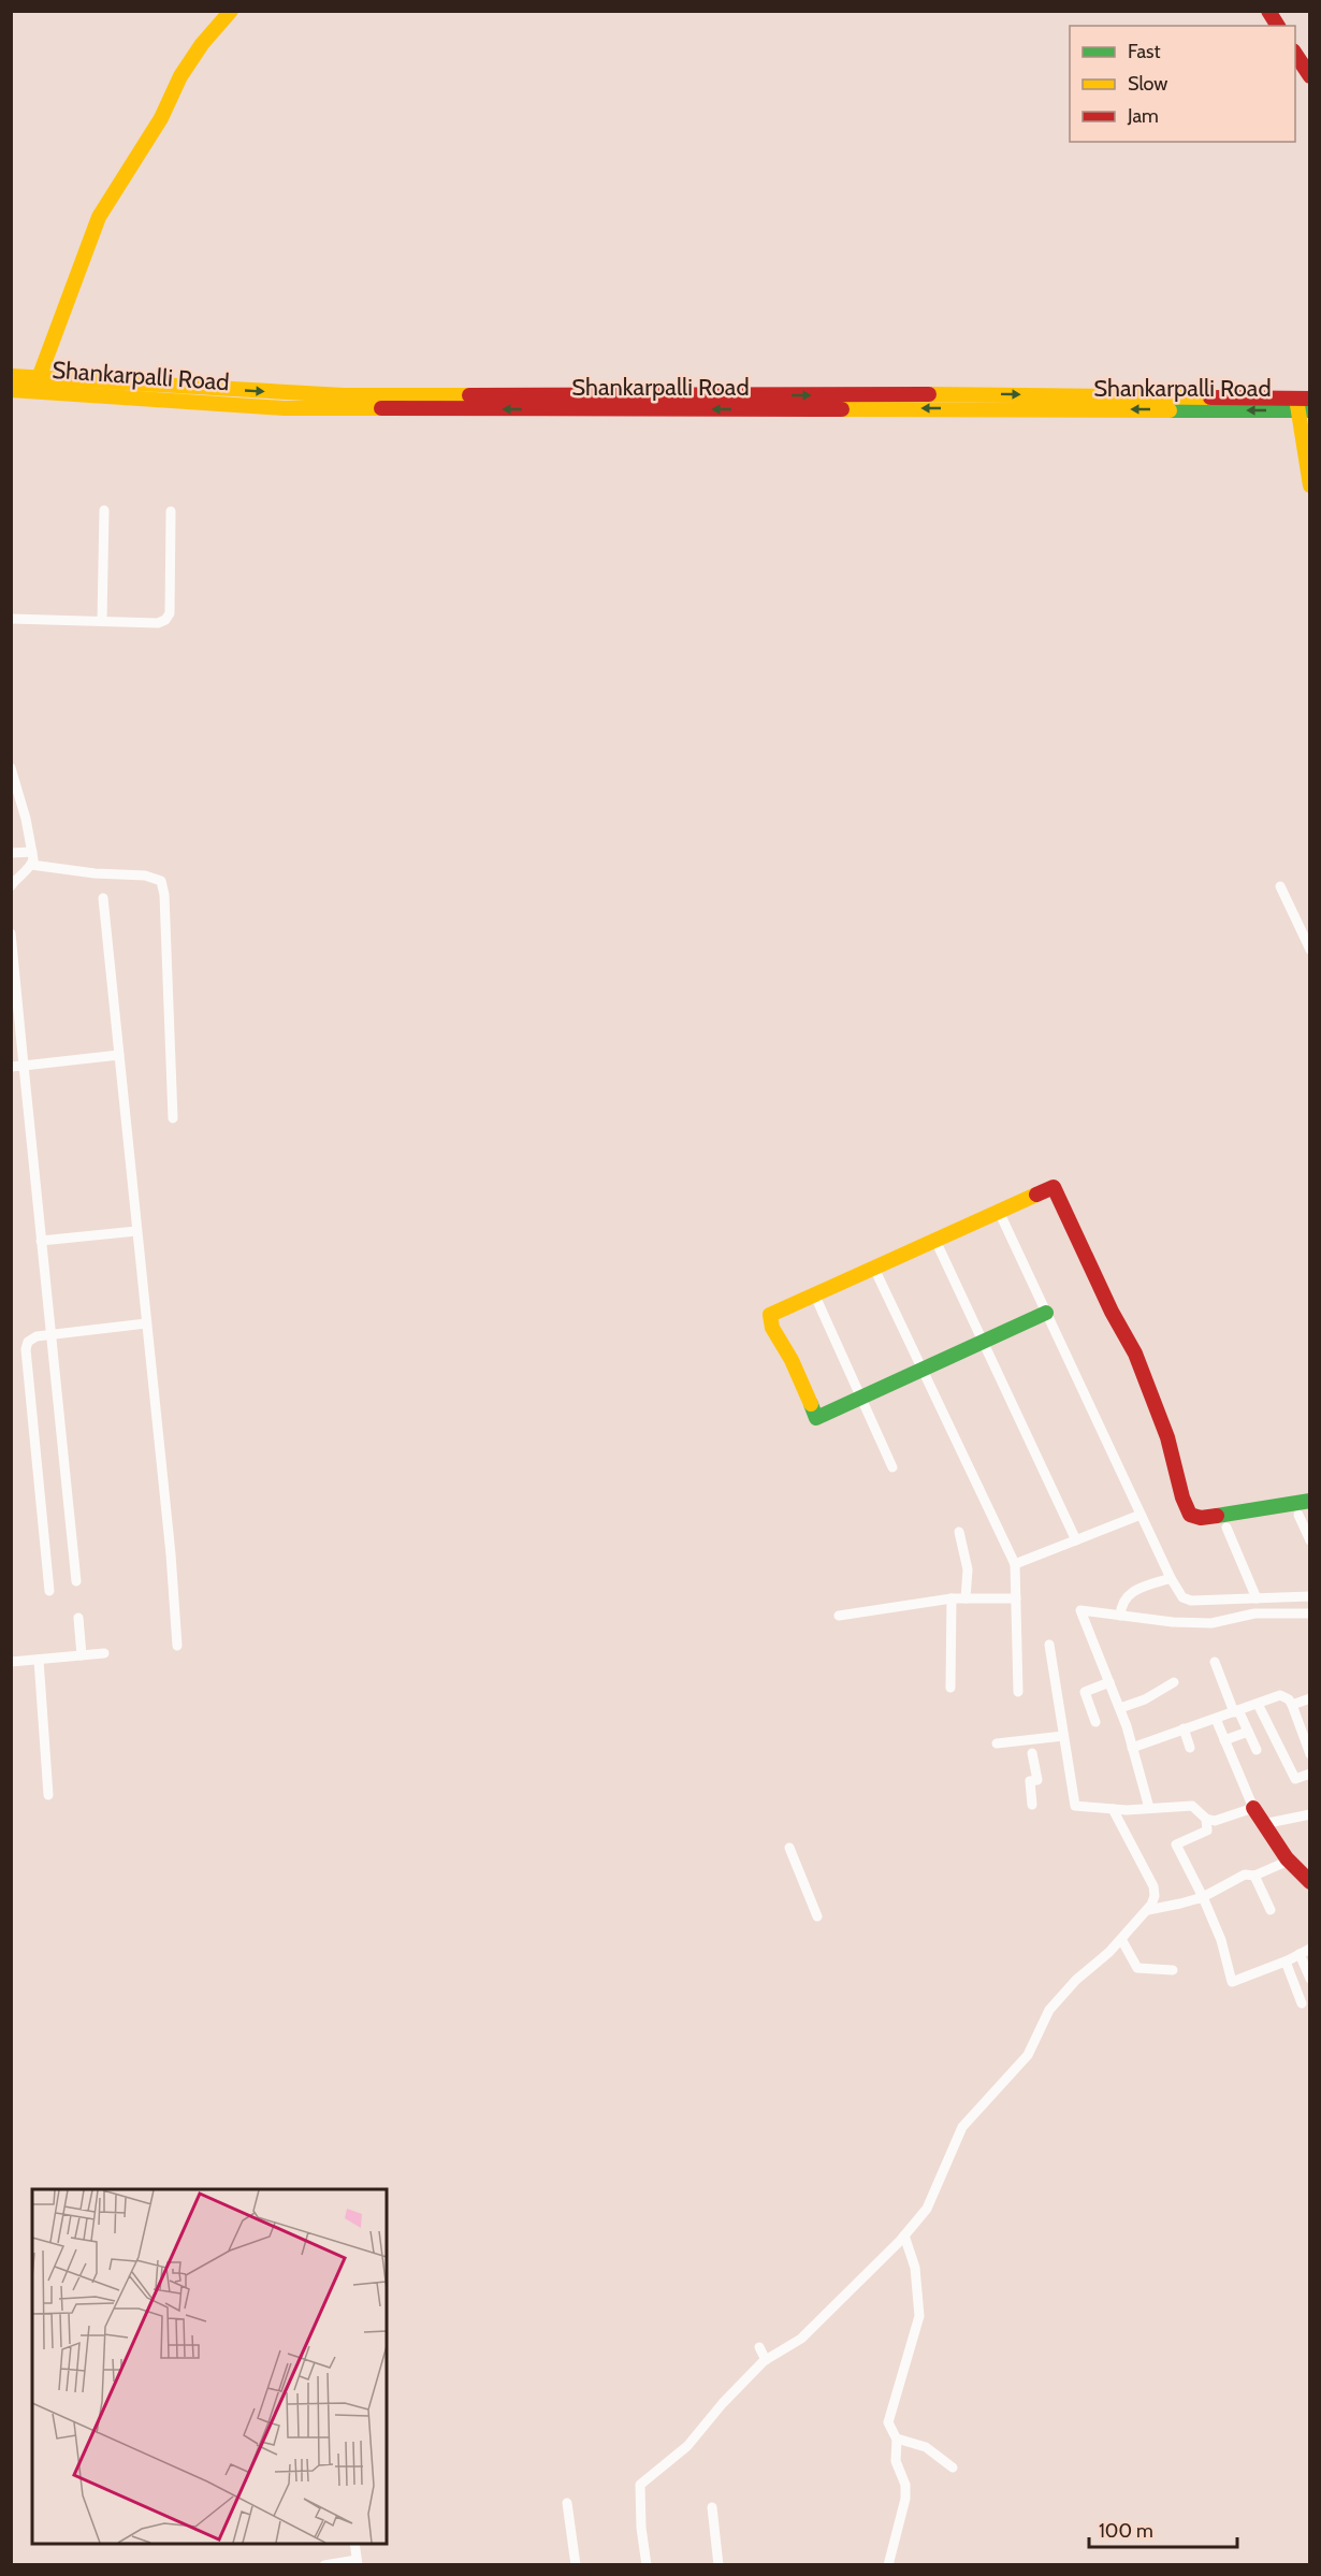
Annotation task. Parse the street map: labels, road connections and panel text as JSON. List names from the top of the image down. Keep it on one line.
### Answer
{"streets":{"main road":["Shankarpalli Road"]},"legend":["Fast","Slow","Jam"],"scale_bar":"100 m"}
